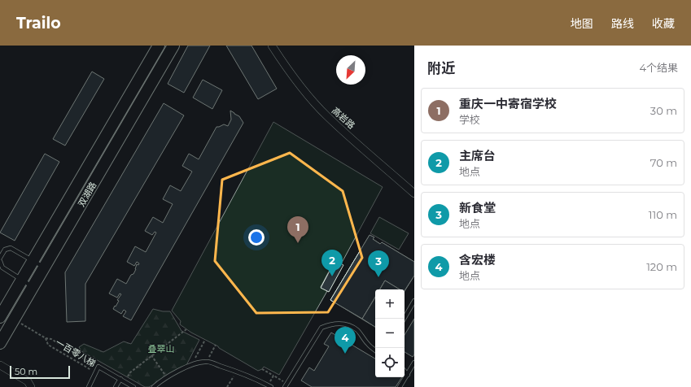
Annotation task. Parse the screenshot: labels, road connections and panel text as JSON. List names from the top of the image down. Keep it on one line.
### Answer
{"streets":{"main road":["双湖路"],"street":["高岩路"],"path":["一百零八梯"]},"parks":["叠翠山"],"scale_bar":"50 m","north":"bottom left","page":{"header":"Trailo","nav":["地图","路线","收藏"],"heading":["附近","4个结果"],"list":[{"mark":"1","name":"重庆一中寄宿学校","note":"学校","value":"30 m"},{"mark":"2","name":"主席台","note":"地点","value":"70 m"},{"mark":"3","name":"新食堂","note":"地点","value":"110 m"},{"mark":"4","name":"含宏楼","note":"地点","value":"120 m"}],"pins":["1","2","3","4"],"map_buttons":["+","−"],"scale":"50 m"}}
